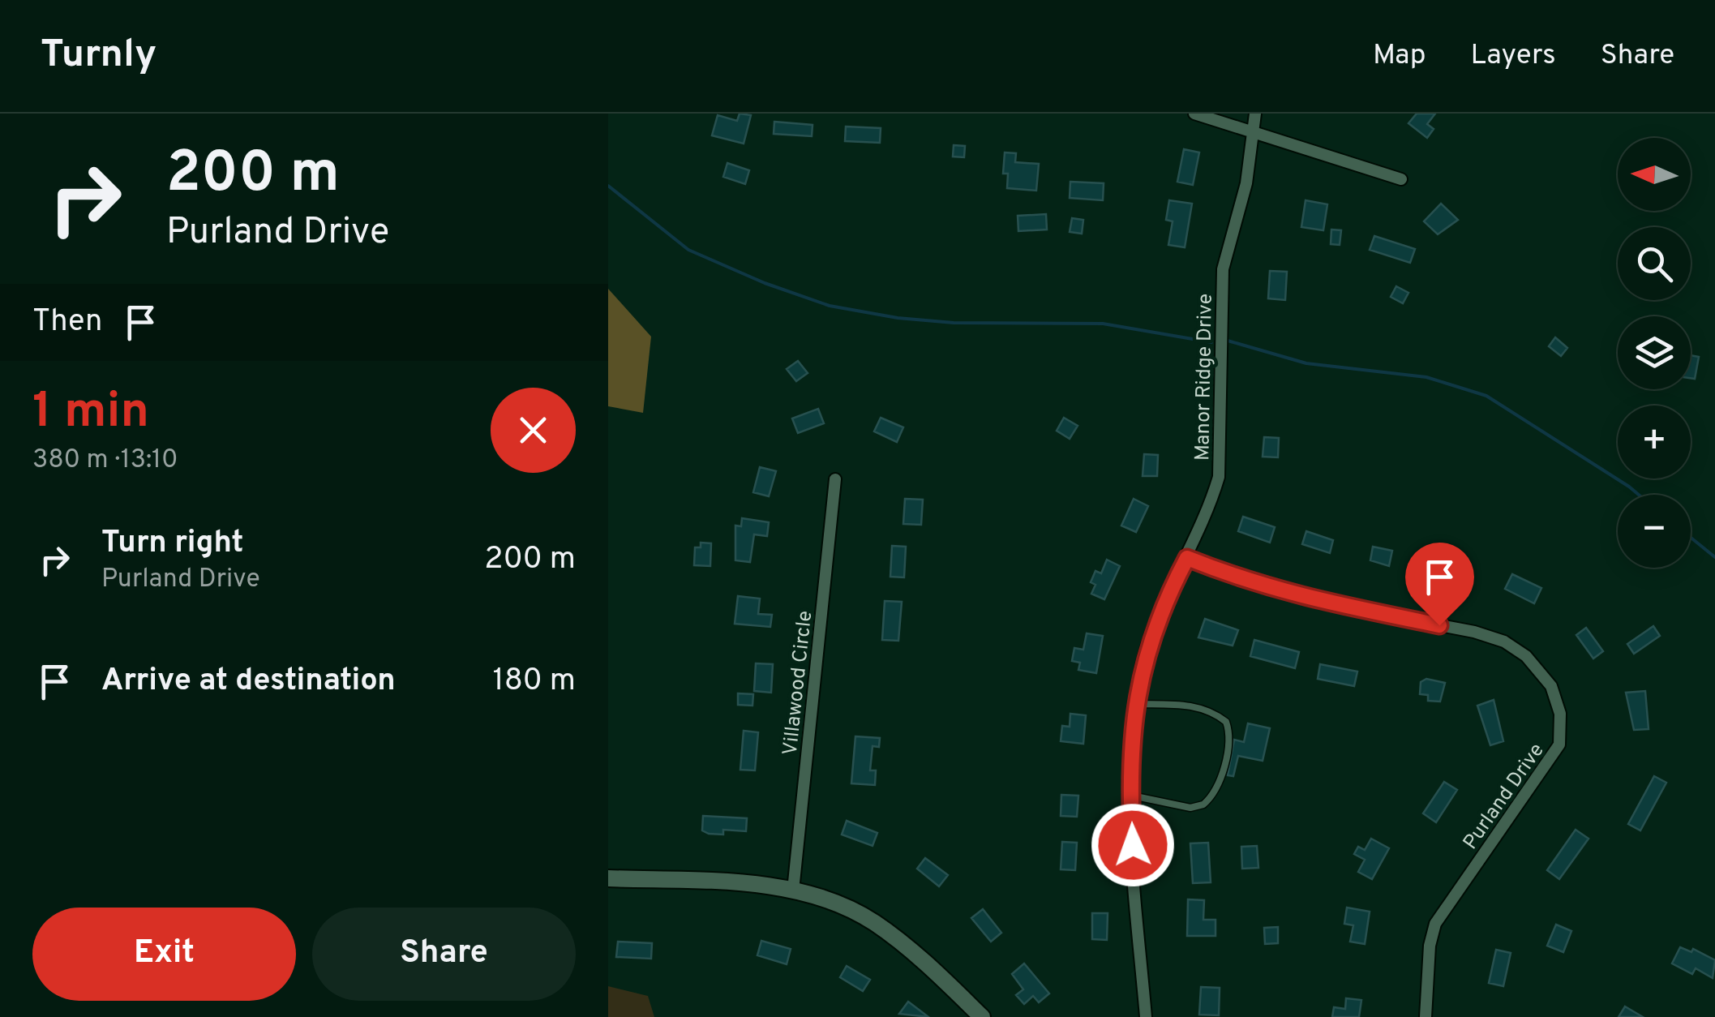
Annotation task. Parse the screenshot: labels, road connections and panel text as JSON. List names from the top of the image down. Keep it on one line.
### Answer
{"streets":{"street":["Manor Ridge Drive","Villawood Circle","Purland Drive"]},"crossings":[["Manor Ridge Drive","Purland Drive"]],"north":"left","page":{"header":"Turnly","nav":["Map","Layers","Share"],"turn":["200 m","Purland Drive"],"map_buttons":["+","−"],"then":"Then","heading":["1 min","380 m · 13:10"],"list":[{"name":"Turn right","note":"Purland Drive","value":"200 m"},{"name":"Arrive at destination","value":"180 m"}],"buttons":["Exit","Share"]}}
